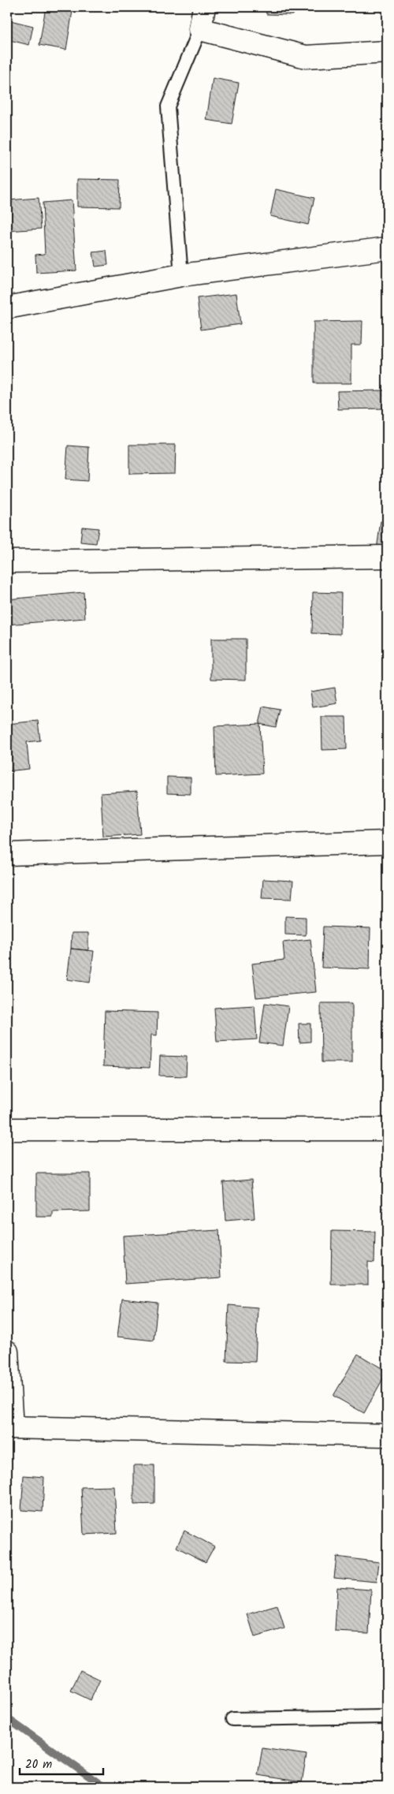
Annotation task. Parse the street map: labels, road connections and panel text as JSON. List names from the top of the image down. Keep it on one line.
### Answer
{"scale_bar":"20 m"}
